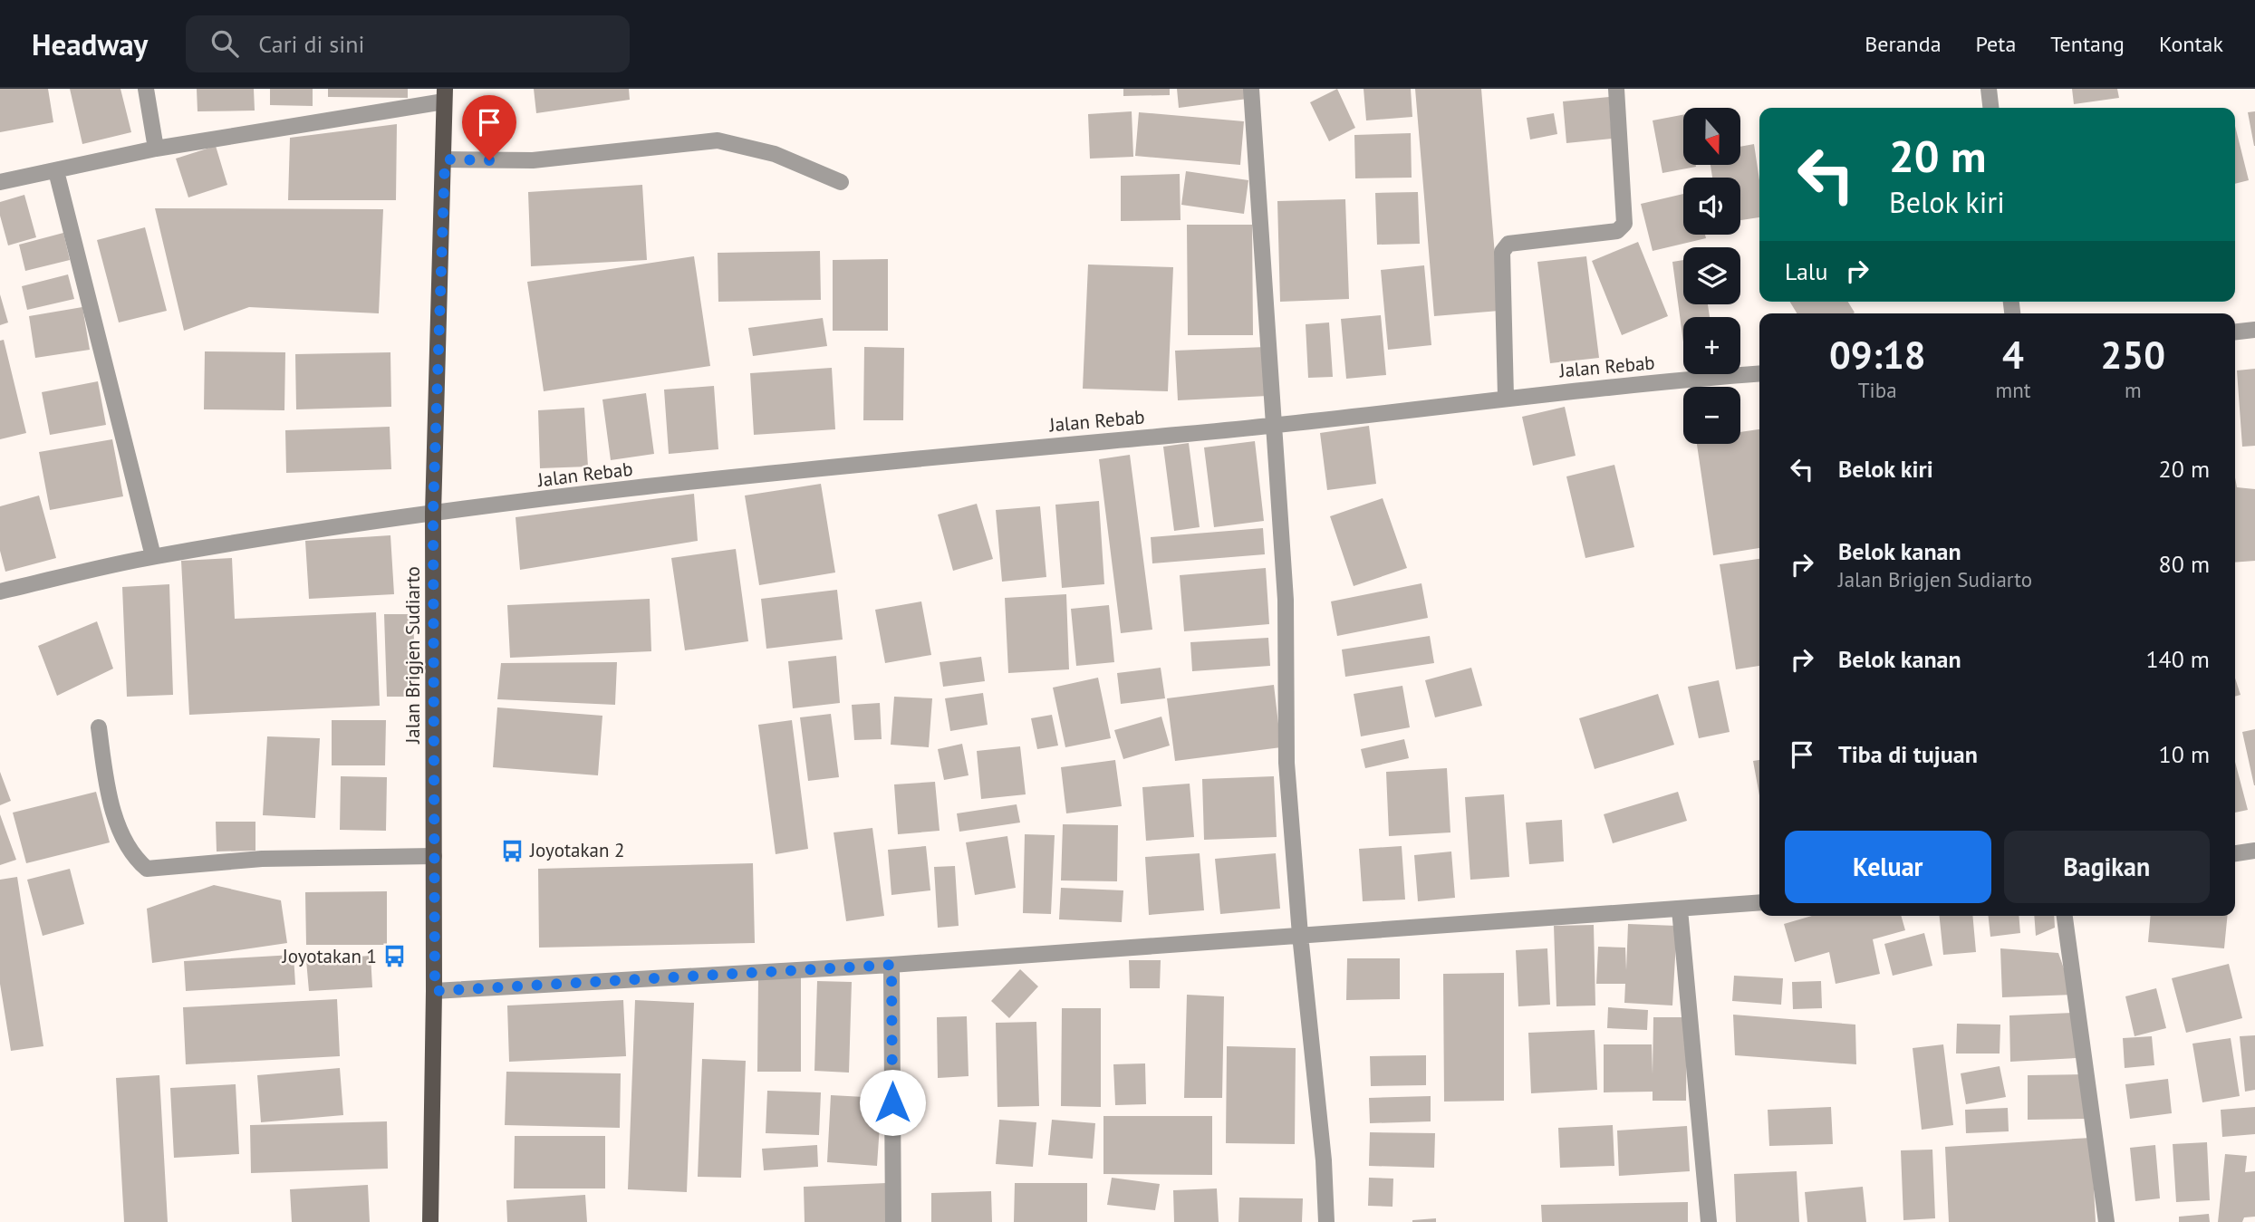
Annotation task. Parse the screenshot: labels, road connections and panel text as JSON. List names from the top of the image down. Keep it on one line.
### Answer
{"streets":{"main road":["Jalan Brigjen Sudiarto"],"street":["Jalan Rebab"]},"crossings":[["Jalan Rebab","Jalan Brigjen Sudiarto"]],"places":{"bus stop":["Joyotakan 2","Joyotakan 1"]},"north":"bottom","page":{"header":"Headway","search":"Cari di sini","nav":["Beranda","Peta","Tentang","Kontak"],"map_buttons":["+","−"],"turn":["20 m","Belok kiri"],"then":"Lalu","eta":["09:18","Tiba","4","mnt","250","m"],"list":[{"name":"Belok kiri","value":"20 m"},{"name":"Belok kanan","note":"Jalan Brigjen Sudiarto","value":"80 m"},{"name":"Belok kanan","value":"140 m"},{"name":"Tiba di tujuan","value":"10 m"}],"buttons":["Keluar","Bagikan"]}}
